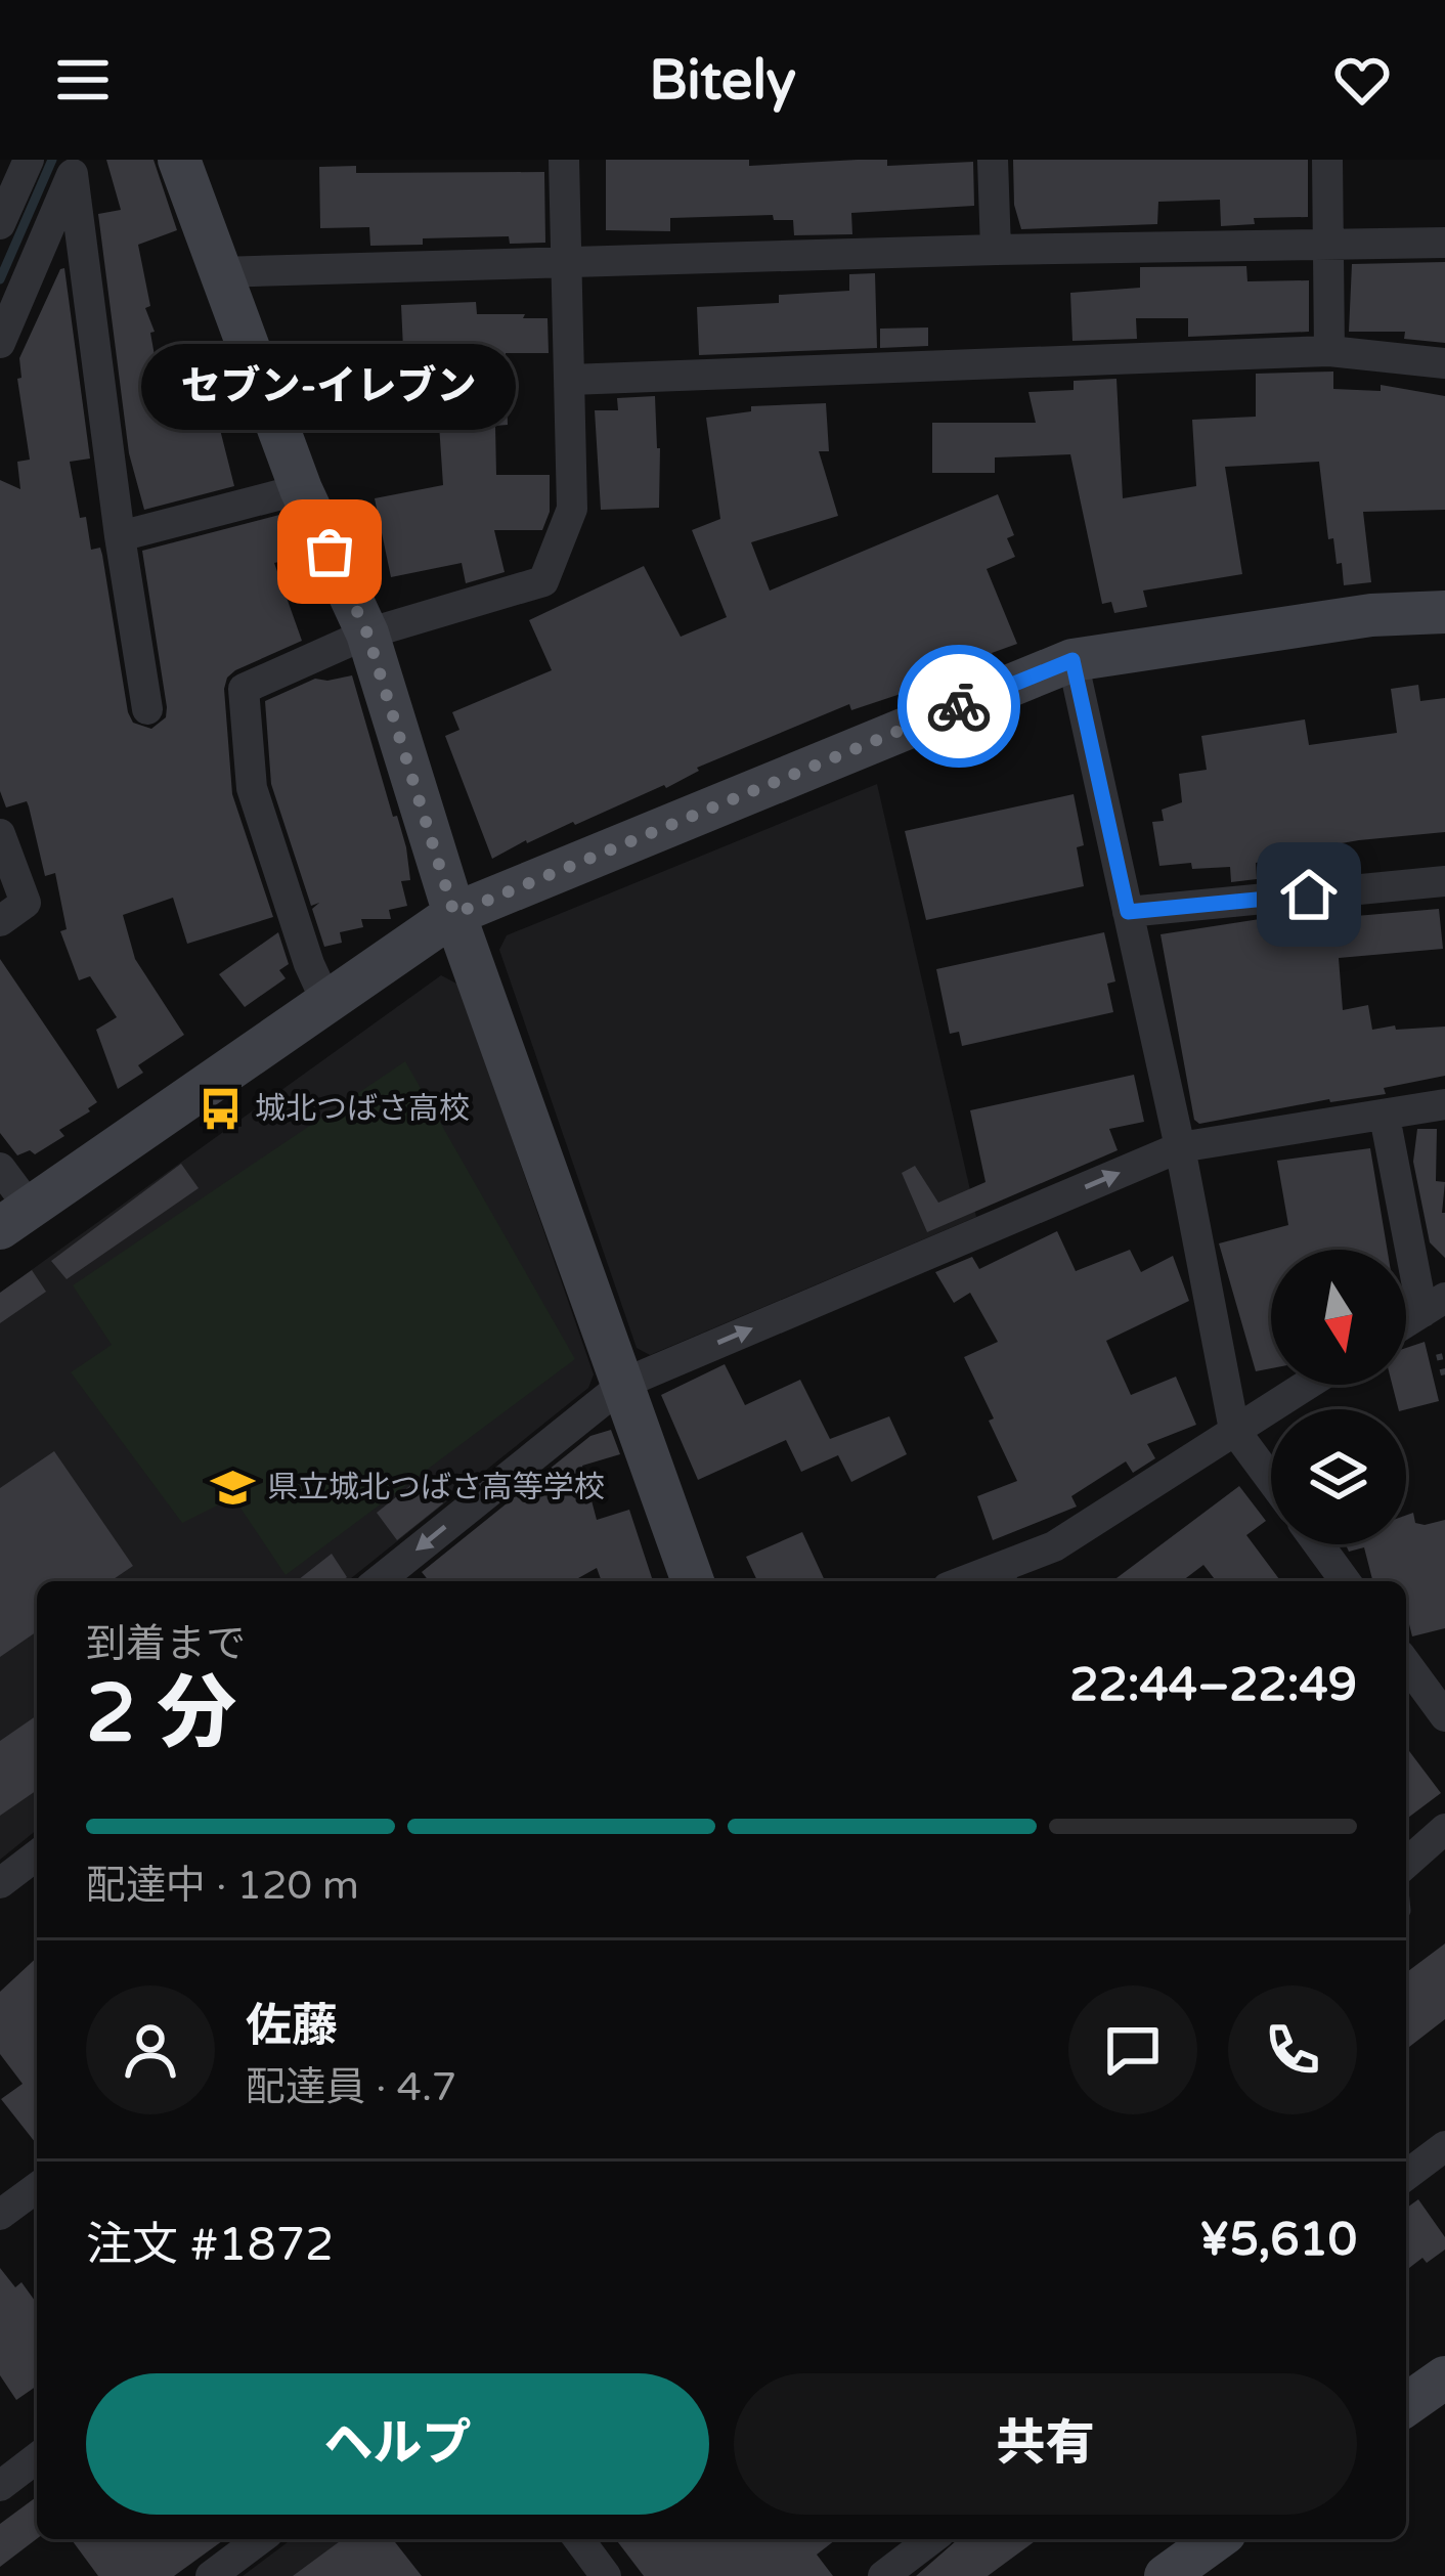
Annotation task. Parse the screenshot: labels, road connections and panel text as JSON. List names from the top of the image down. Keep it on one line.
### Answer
{"places":{"other":["セブン-イレブン"],"bus stop":["城北つばさ高校"],"school or university":["県立城北つばさ高等学校"]},"north":"bottom","page":{"header":"Bitely","bubble":"セブン-イレブン","heading":["2 分","到着まで","22:44–22:49"],"panel":["佐藤","配達員 · 4.7","注文 #1872","¥5,610"],"bar":"配達中 · 120 m","buttons":["ヘルプ","共有"]}}
